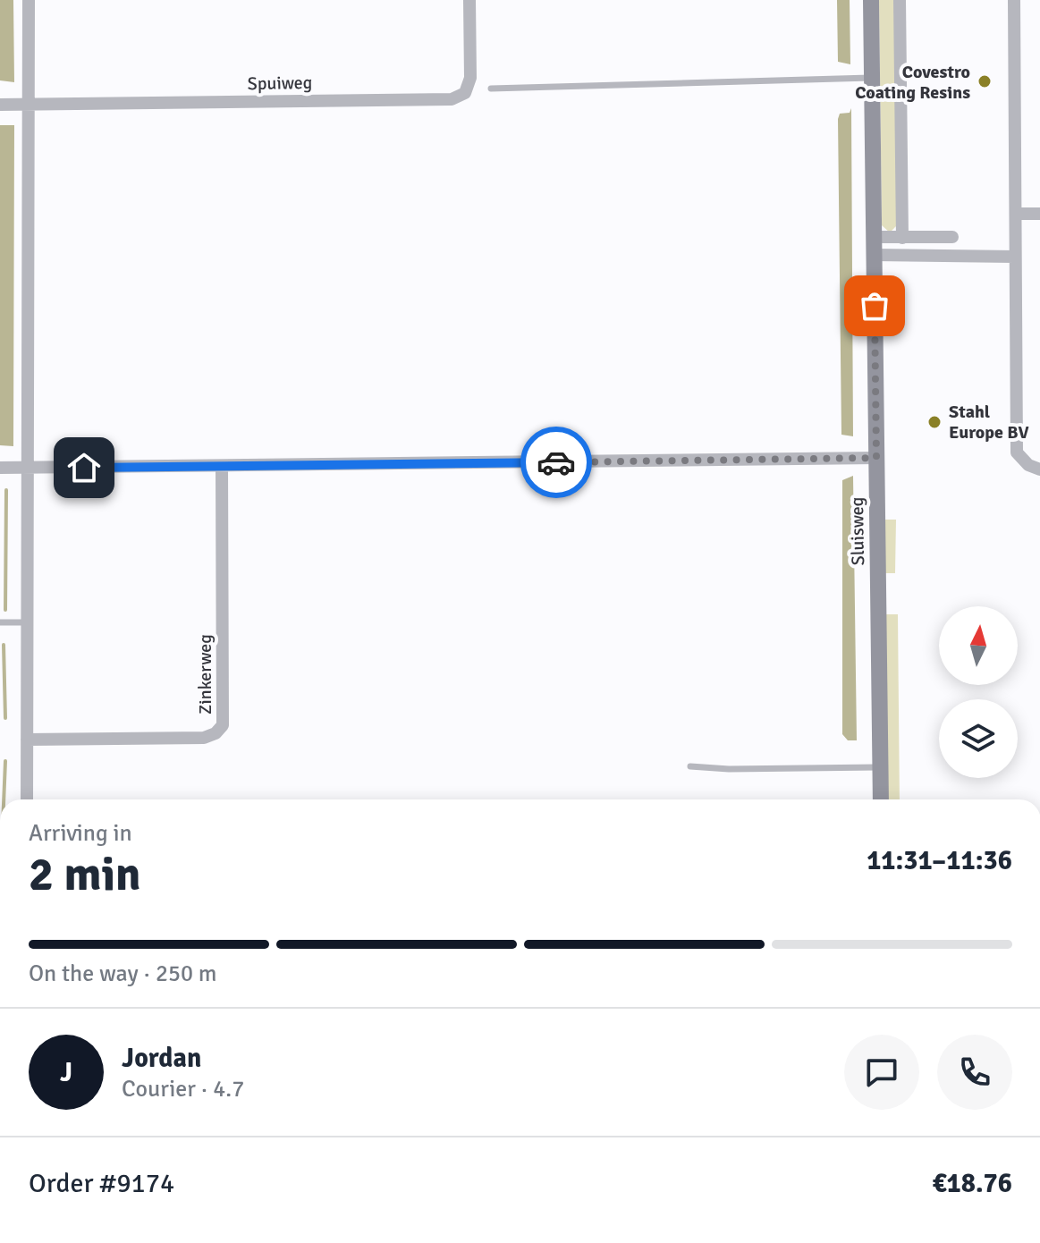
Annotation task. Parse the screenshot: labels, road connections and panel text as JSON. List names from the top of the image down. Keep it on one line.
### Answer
{"streets":{"street":["Spuiweg","Sluisweg","Zinkerweg"]},"places":["Covestro Coating Resins","Stahl Europe BV"],"north":"top","page":{"heading":["2 min","Arriving in","11:31–11:36"],"panel":["Jordan","Courier · 4.7","Order #9174","€18.76"],"bar":"On the way · 250 m","round":"J"}}
